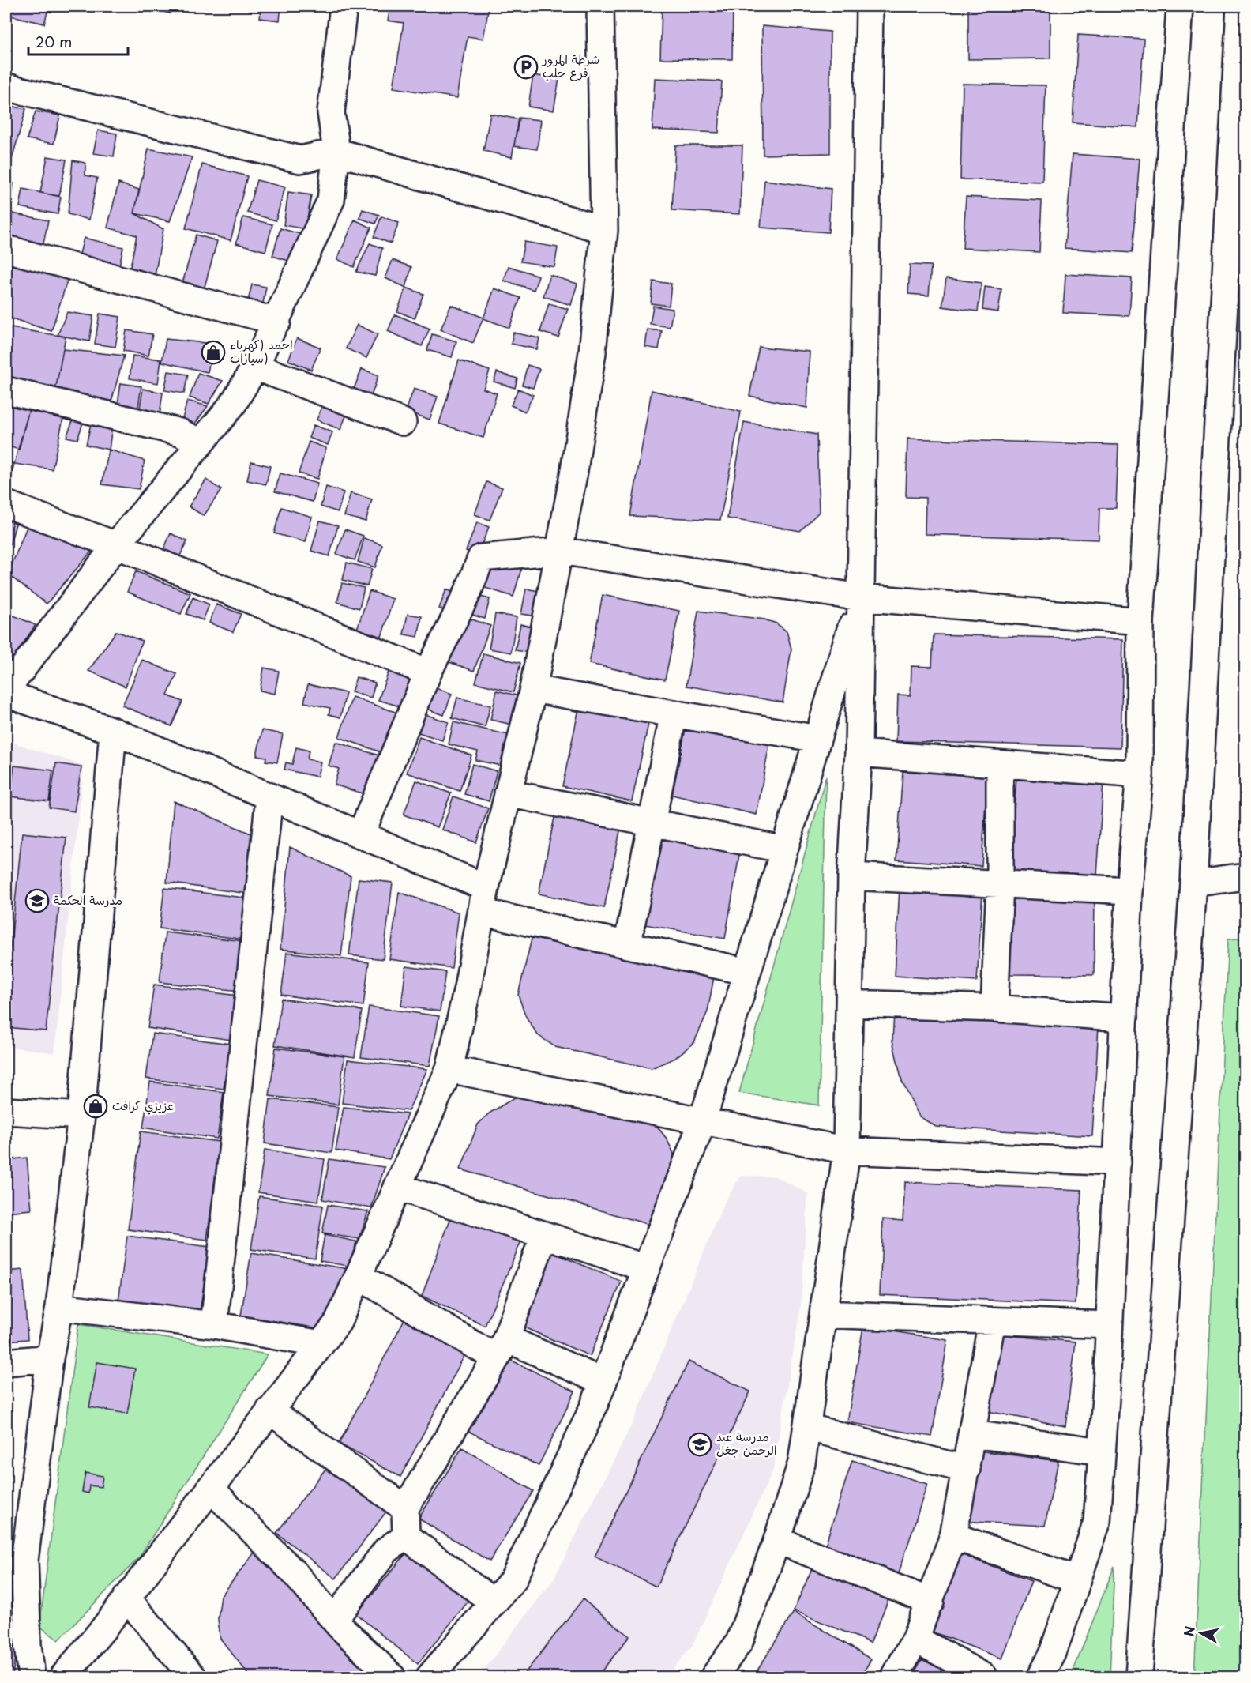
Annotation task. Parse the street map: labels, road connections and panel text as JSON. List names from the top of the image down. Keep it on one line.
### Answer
{"places":{"parking":["شرطة المرور فرع حلب"],"shop":["احمد (كهرباء سيارات)","عزيزي كرافت"],"school or university":["مدرسة الحكمة","مدرسة عبد الرحمن جغل"]},"scale_bar":"20 m","north":"left"}
